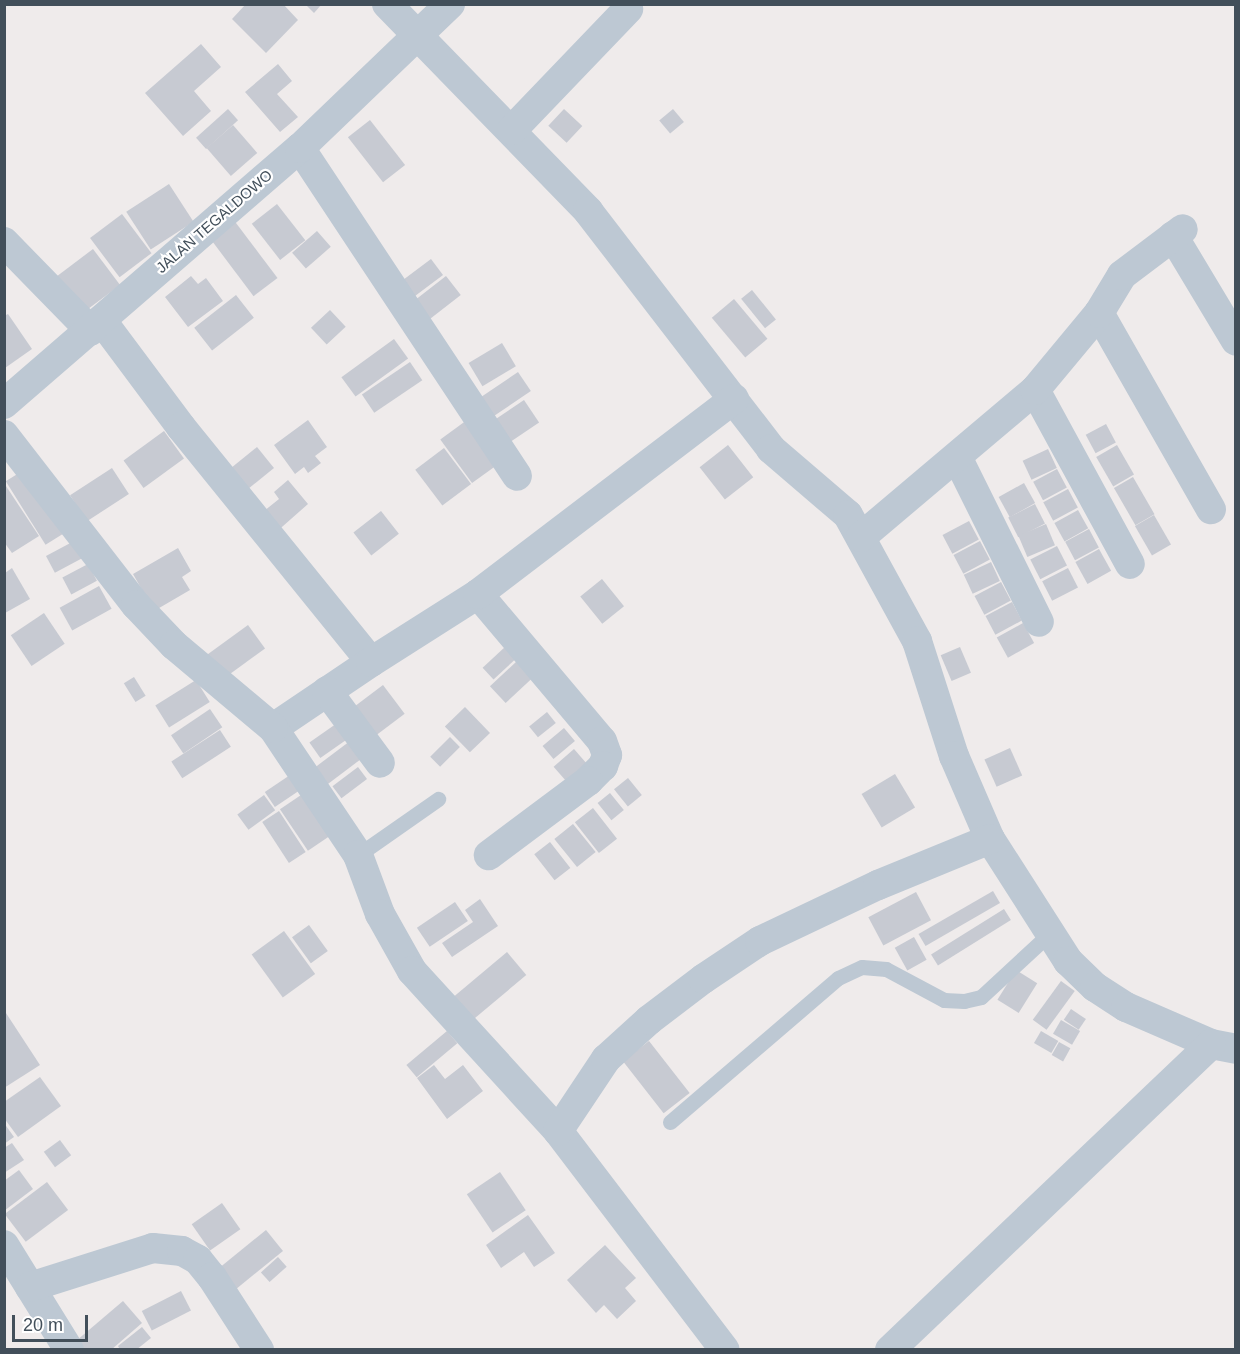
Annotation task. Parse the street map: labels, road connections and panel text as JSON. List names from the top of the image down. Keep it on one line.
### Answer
{"streets":{"street":["JALAN TEGALDOWO"]},"scale_bar":"20 m"}
